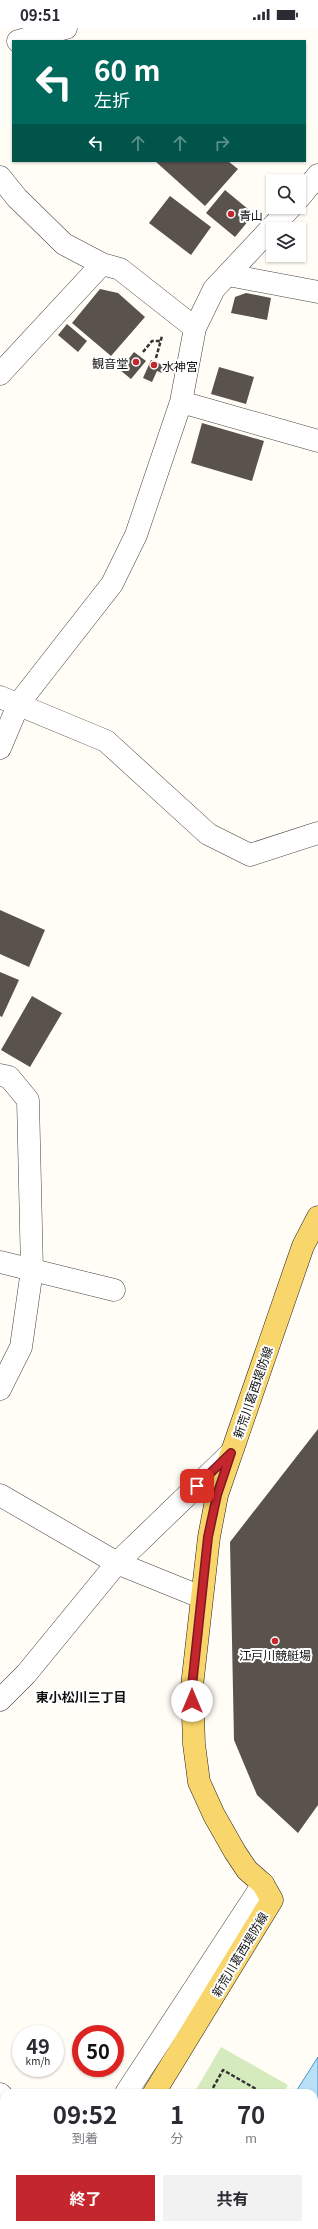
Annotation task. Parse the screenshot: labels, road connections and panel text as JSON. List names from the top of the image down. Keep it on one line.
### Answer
{"streets":{"main road":["新荒川葛西堤防線"]},"districts":["東小松川三丁目"],"places":["青山","観音堂","水神宮","江戸川競艇場"],"page":{"status":"09:51","turn":["60 m","左折"],"speed":"49 km/h","limit":"50","eta":["09:52","到着","1","分","70","m"],"buttons":["終了","共有"]}}
